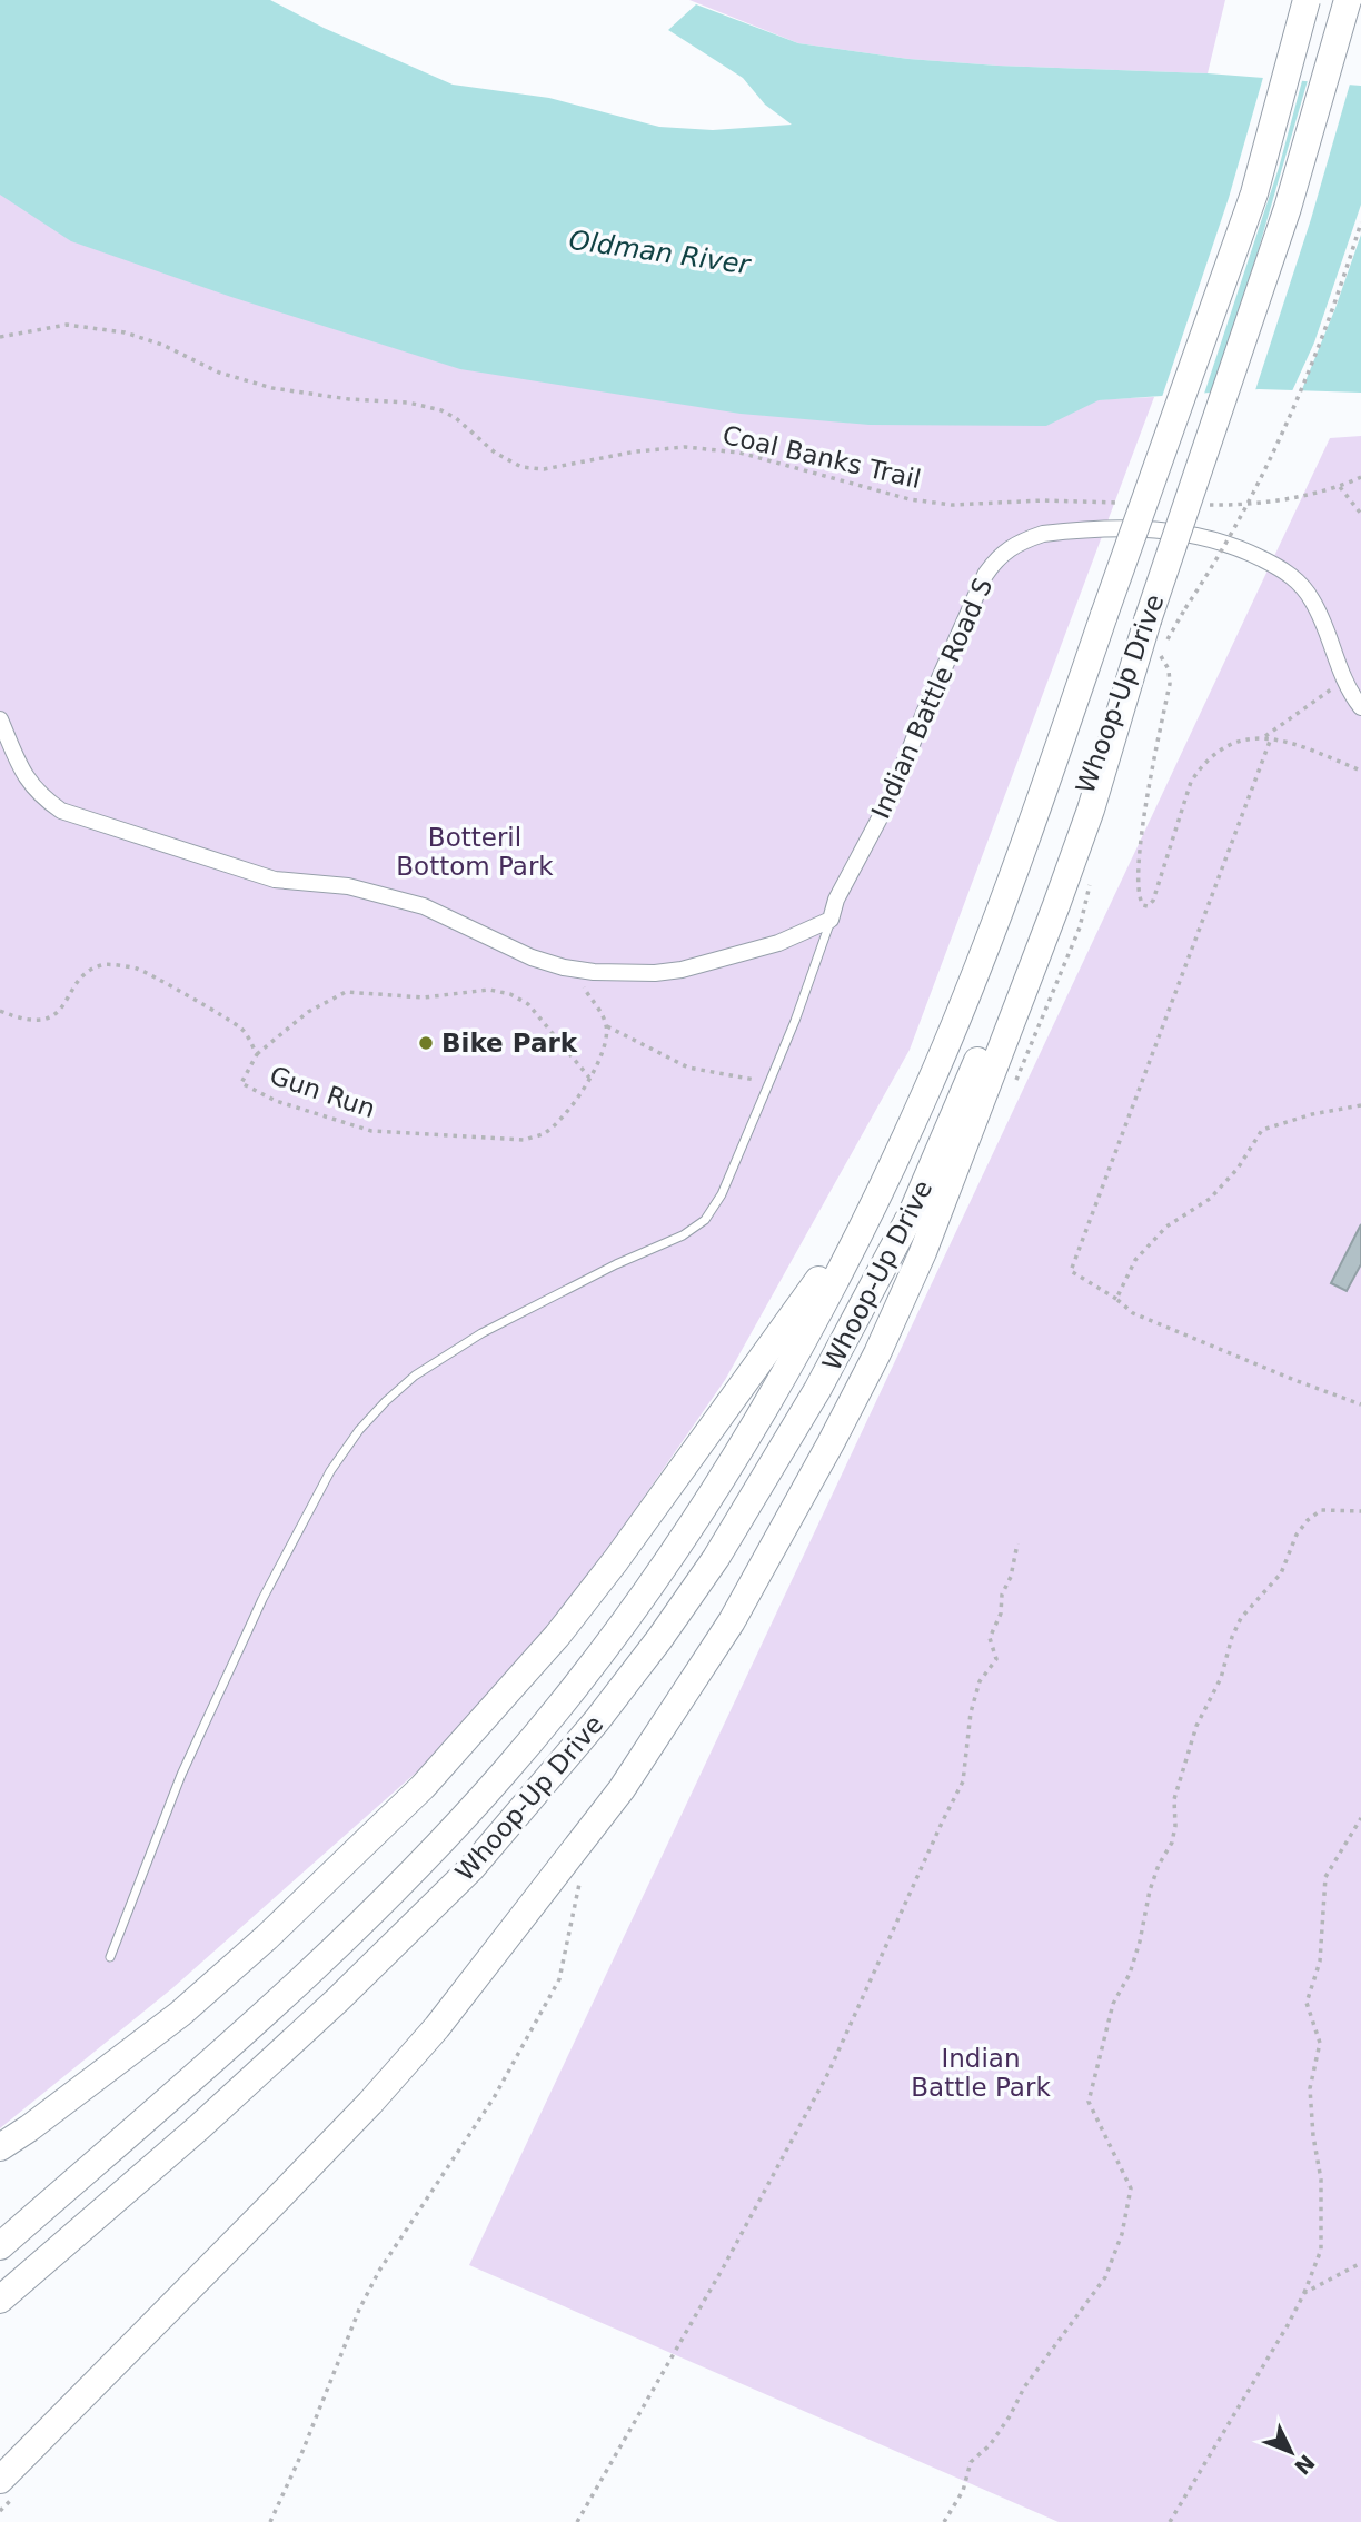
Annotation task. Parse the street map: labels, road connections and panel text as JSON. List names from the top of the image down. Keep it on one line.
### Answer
{"streets":{"highway":["Whoop-Up Drive"],"street":["Indian Battle Road S"],"path":["Coal Banks Trail","Gun Run"]},"water":["Oldman River"],"parks":["Botteril Bottom Park","Indian Battle Park"],"places":["Bike Park"],"north":"bottom right"}
